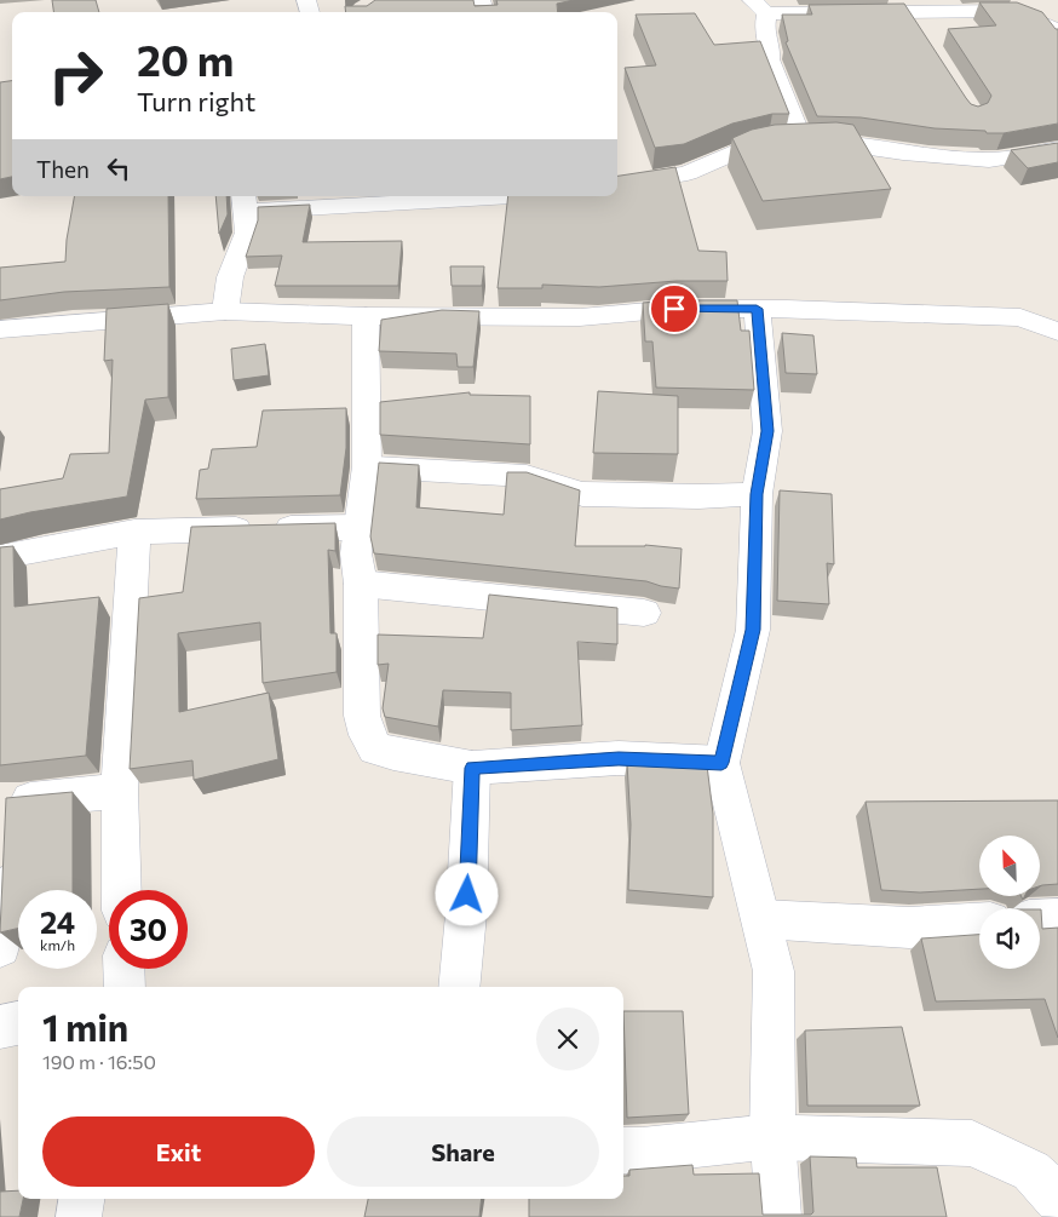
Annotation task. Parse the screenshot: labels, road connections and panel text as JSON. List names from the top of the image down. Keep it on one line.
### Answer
{"north":"top left","page":{"turn":["20 m","Turn right"],"then":"Then","speed":"24 km/h","limit":"30","heading":["1 min","190 m · 16:50"],"buttons":["Exit","Share"]}}
